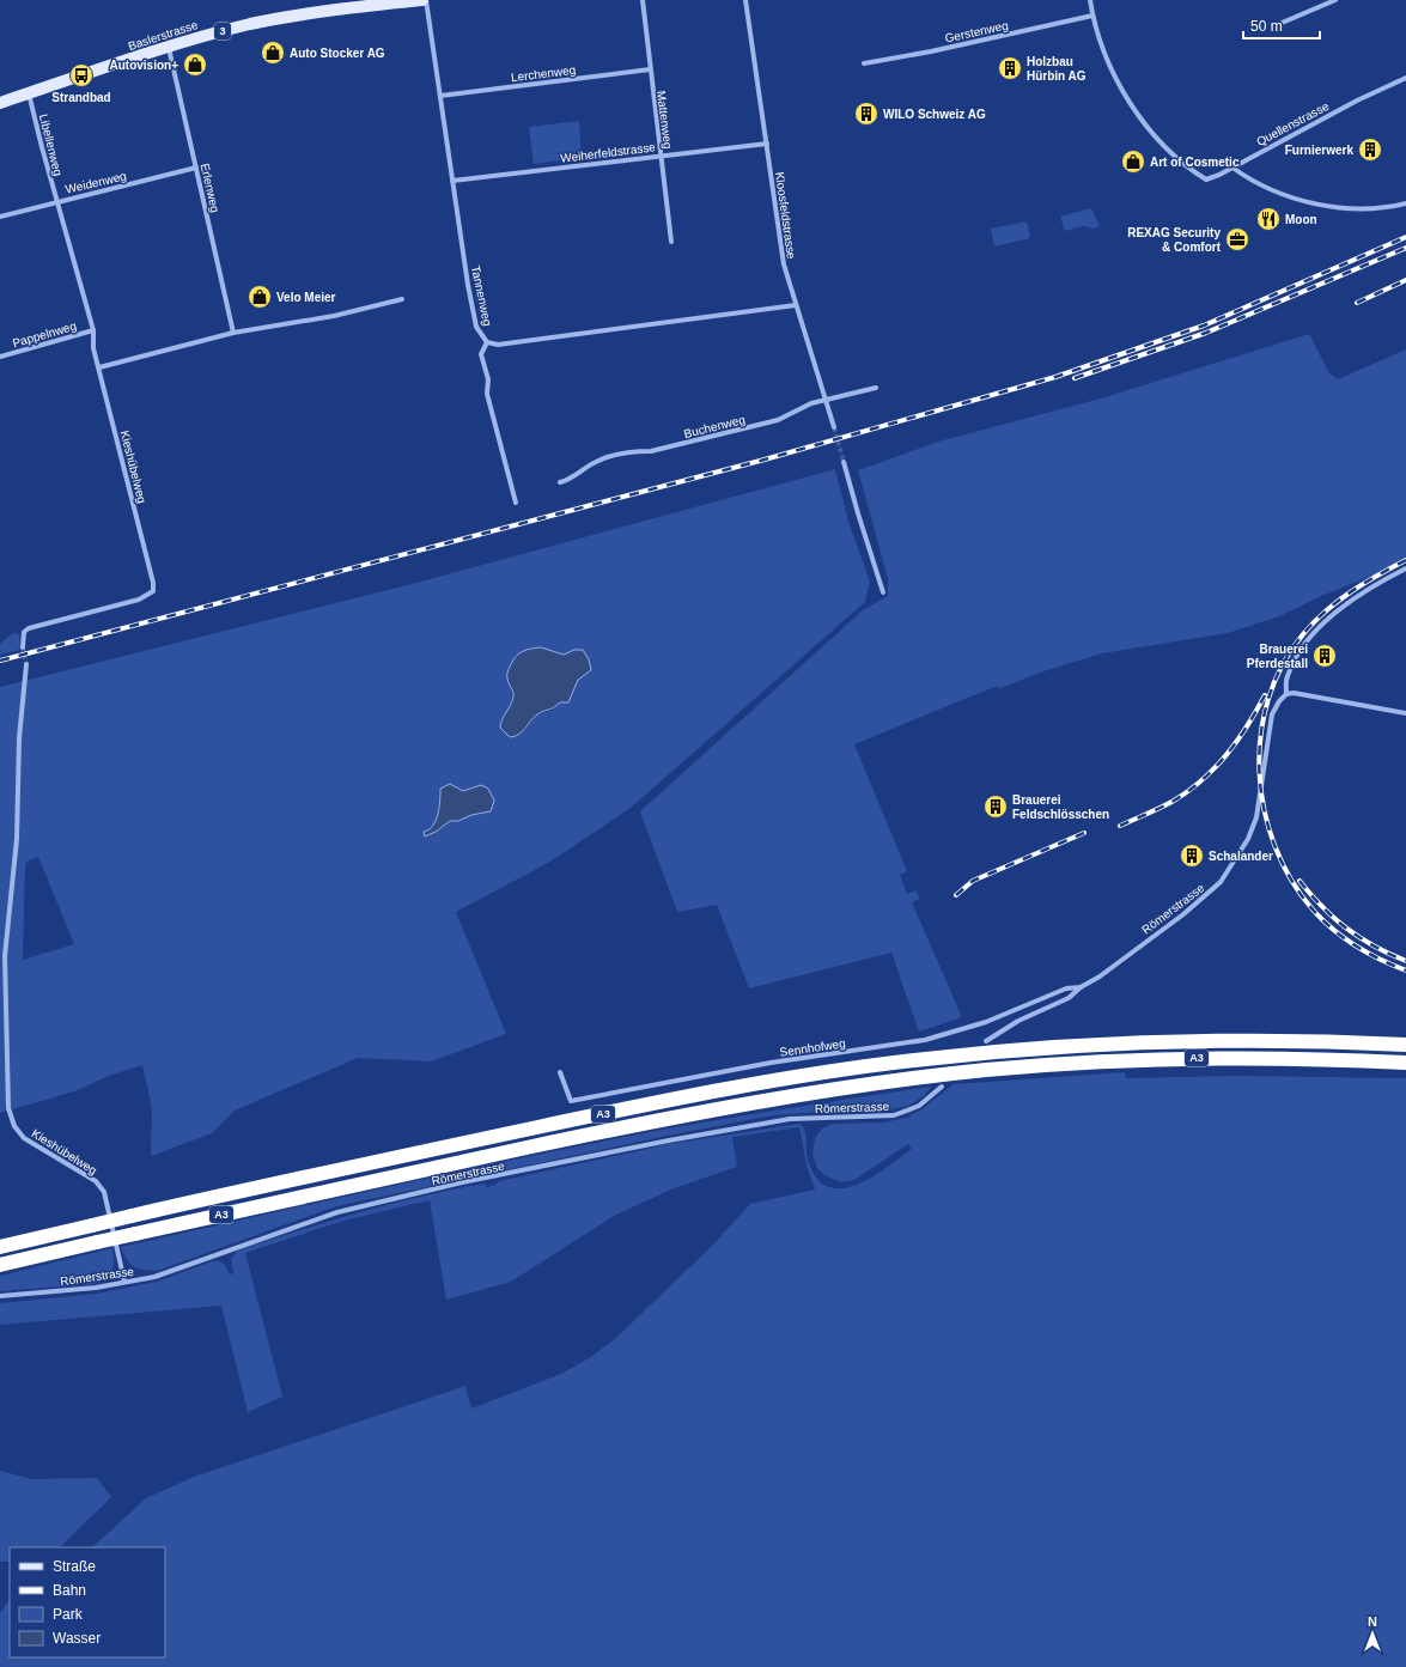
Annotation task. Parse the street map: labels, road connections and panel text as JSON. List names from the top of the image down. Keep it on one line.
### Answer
{"streets":{"highway":["A3"],"main road":["3","Baslerstrasse"],"street":["Gerstenweg","Lerchenweg","Mattenweg","Quellenstrasse","Libellenweg","Weiherfeldstrasse","Weidenweg","Erlenweg","Kloosfeldstrasse","Tannenweg","Pappelnweg","Buchenweg","Kieshübelweg","Römerstrasse","Sennhofweg"]},"crossings":[["Gerstenweg","Quellenstrasse"],["Baslerstrasse","Libellenweg"],["Baslerstrasse","Erlenweg"],["Baslerstrasse","Tannenweg"],["Lerchenweg","Mattenweg"],["Lerchenweg","Tannenweg"],["Mattenweg","Weiherfeldstrasse"],["Libellenweg","Weidenweg"],["Libellenweg","Kieshübelweg"],["Weiherfeldstrasse","Kloosfeldstrasse"],["Weiherfeldstrasse","Tannenweg"],["Weidenweg","Erlenweg"],["Weidenweg","Kieshübelweg"],["Kloosfeldstrasse","Tannenweg"],["Kloosfeldstrasse","Buchenweg"],["Pappelnweg","Kieshübelweg"],["Kieshübelweg","Römerstrasse"],["Römerstrasse","Sennhofweg"]],"places":{"shop":["Auto Stocker AG","Autovision+","Art of Cosmetic","Velo Meier"],"building":["Holzbau Hürbin AG","WILO Schweiz AG","Furnierwerk","Brauerei Pferdestall","Brauerei Feldschlösschen","Schalander"],"bus stop":["Strandbad"],"restaurant":["Moon"],"office":["REXAG Security & Comfort"]},"legend":["Straße","Bahn","Park","Wasser"],"scale_bar":"50 m","north":"top"}
